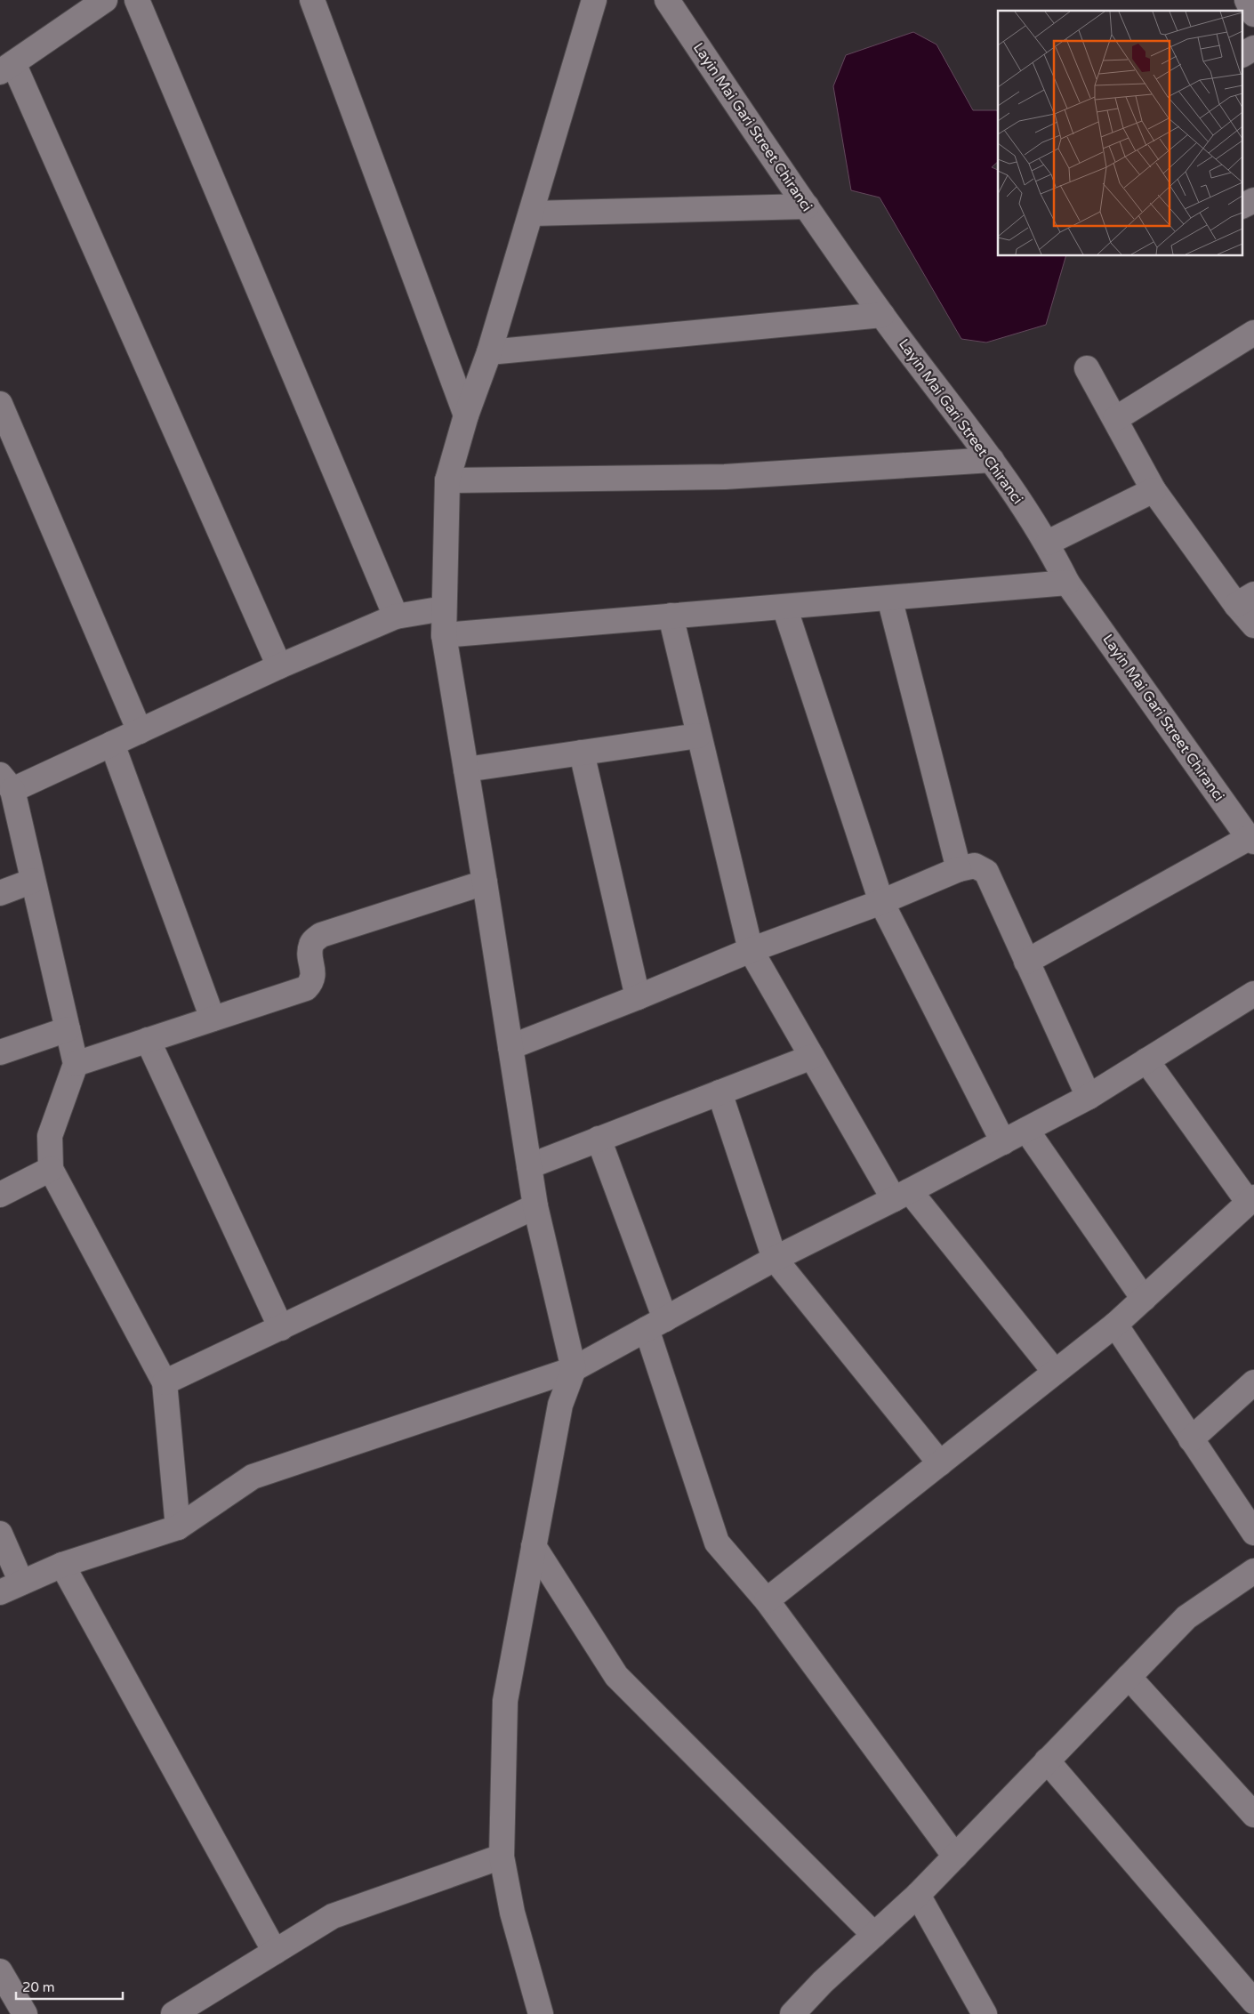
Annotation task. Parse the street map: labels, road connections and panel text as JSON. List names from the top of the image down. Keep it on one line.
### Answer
{"streets":{"street":["Layin Mai Gari Street Chiranci"]},"scale_bar":"20 m"}
